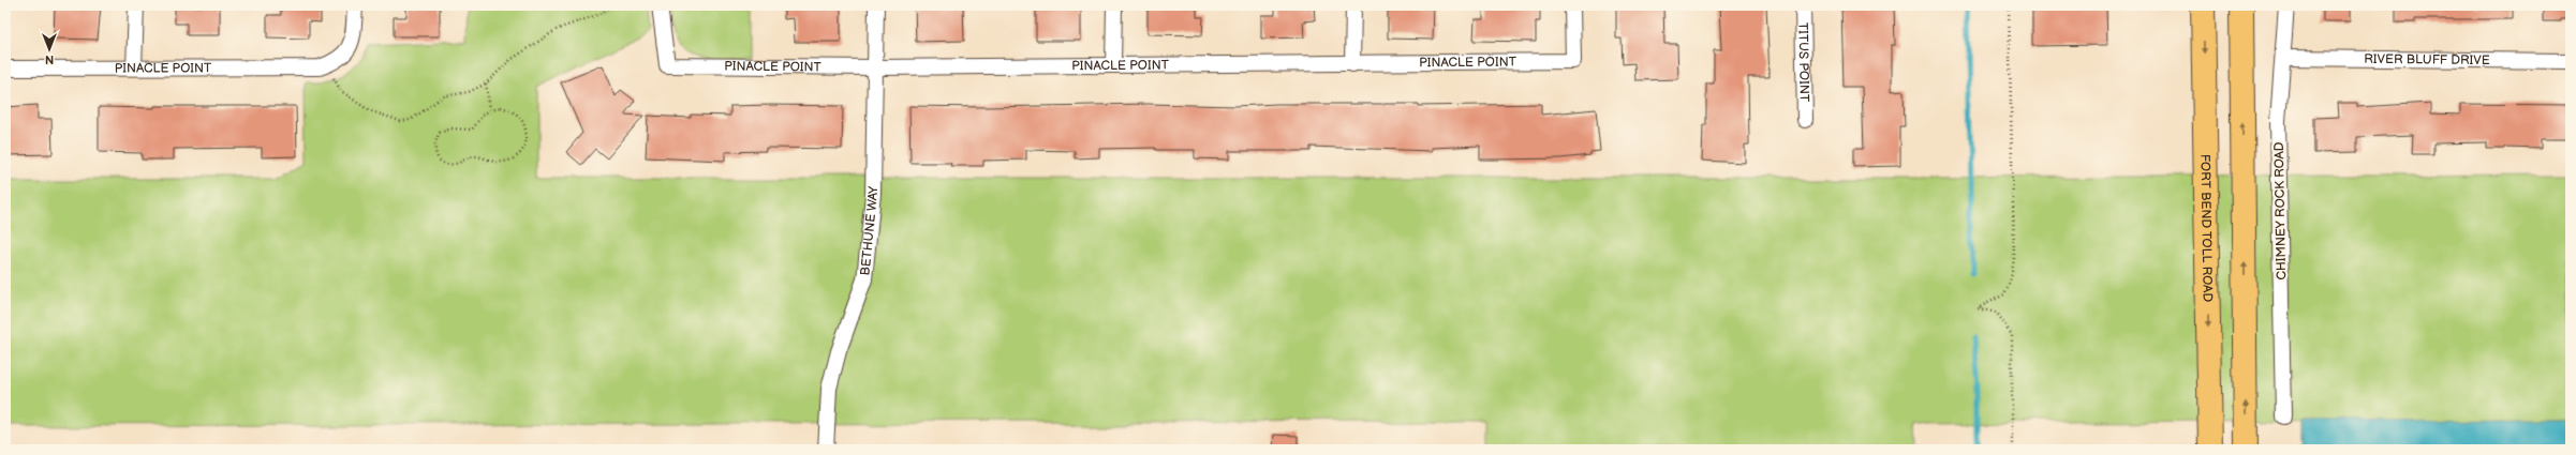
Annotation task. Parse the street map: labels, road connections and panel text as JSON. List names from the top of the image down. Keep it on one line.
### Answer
{"streets":{"highway":["FORT BEND TOLL ROAD"],"street":["RIVER BLUFF DRIVE","TITUS POINT","PINACLE POINT","CHIMNEY ROCK ROAD","BETHUNE WAY"]},"crossings":[["RIVER BLUFF DRIVE","CHIMNEY ROCK ROAD"],["PINACLE POINT","BETHUNE WAY"]],"north":"bottom"}
